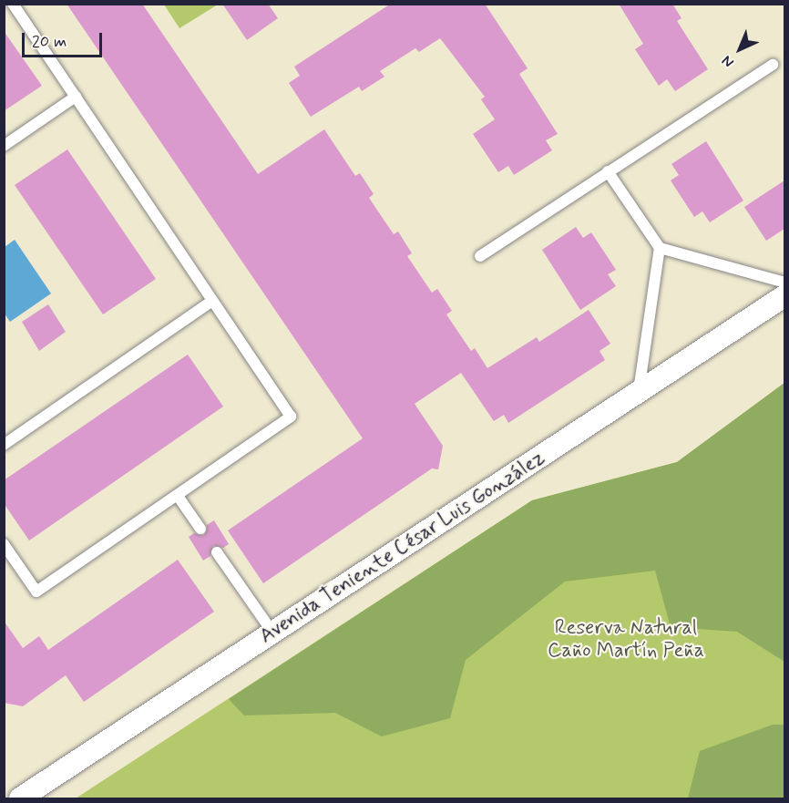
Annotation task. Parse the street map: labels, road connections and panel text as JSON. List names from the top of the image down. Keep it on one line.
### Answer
{"streets":{"street":["Avenida Teniente César Luis González"]},"parks":["Reserva Natural Caño Martín Peña"],"scale_bar":"20 m","north":"bottom left"}
